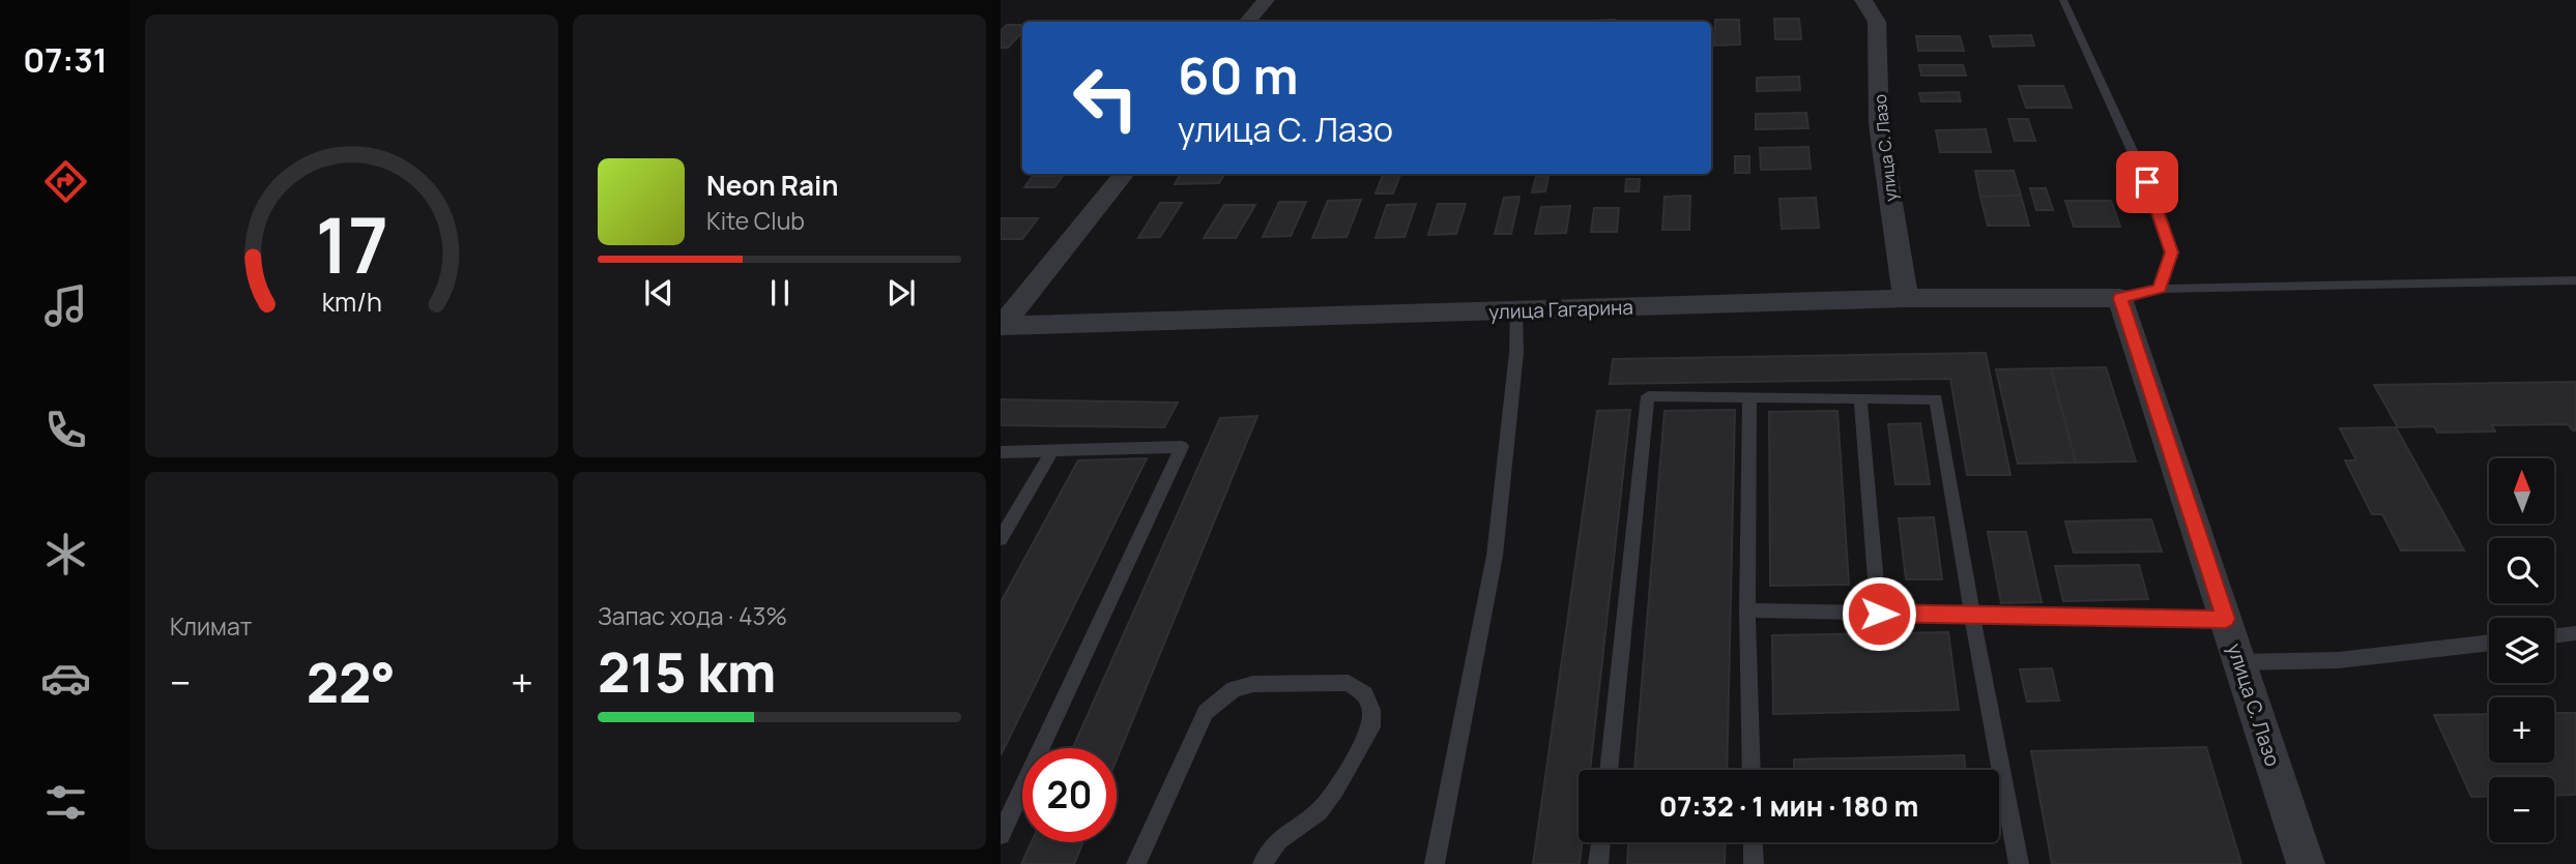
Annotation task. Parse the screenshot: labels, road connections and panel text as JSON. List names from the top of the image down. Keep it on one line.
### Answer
{"streets":{"street":["улица С. Лазо","улица Гагарина"]},"crossings":[["улица С. Лазо","улица Гагарина"]],"north":"top","page":{"tabs":"07:31","turn":["60 m","улица С. Лазо"],"song":["Neon Rain","Kite Club"],"map_buttons":["+","−"],"tile":["Климат",["Запас хода · 43%","215 km"]],"heat":["−","22°","+"],"limit":"20","trip":"07:32 · 1 мин · 180 m","gauge":["17","km/h"]}}
